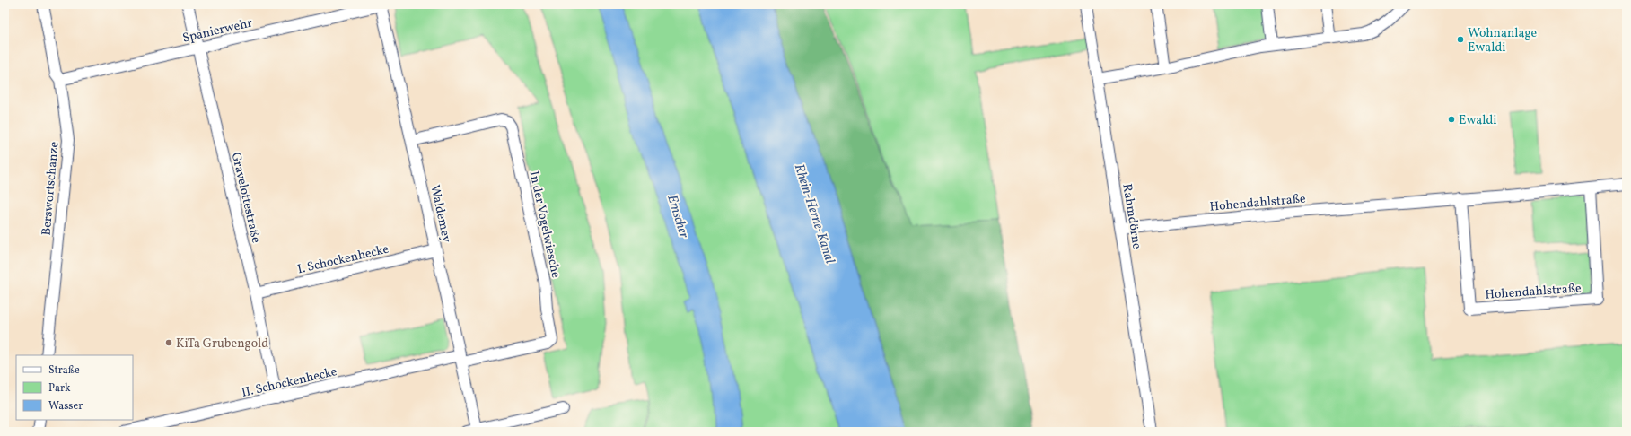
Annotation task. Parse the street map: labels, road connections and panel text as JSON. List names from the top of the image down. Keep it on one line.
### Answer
{"streets":{"street":["Spanierwehr","Berswortschanze","Gravelottestraße","Hohendahlstraße","Waldemey","Rahmdörne","In der Vogelwiesche","I. Schockenhecke","II. Schockenhecke"]},"crossings":[["Spanierwehr","Berswortschanze"],["Spanierwehr","Gravelottestraße"],["Spanierwehr","Waldemey"],["Gravelottestraße","I. Schockenhecke"],["Gravelottestraße","II. Schockenhecke"],["Hohendahlstraße","Rahmdörne"],["Waldemey","In der Vogelwiesche"],["Waldemey","I. Schockenhecke"],["Waldemey","II. Schockenhecke"],["In der Vogelwiesche","II. Schockenhecke"]],"water":["Rhein-Herne-Kanal","Emscher"],"places":["Wohnanlage Ewaldi","Ewaldi","KiTa Grubengold"],"legend":["Straße","Park","Wasser"]}
